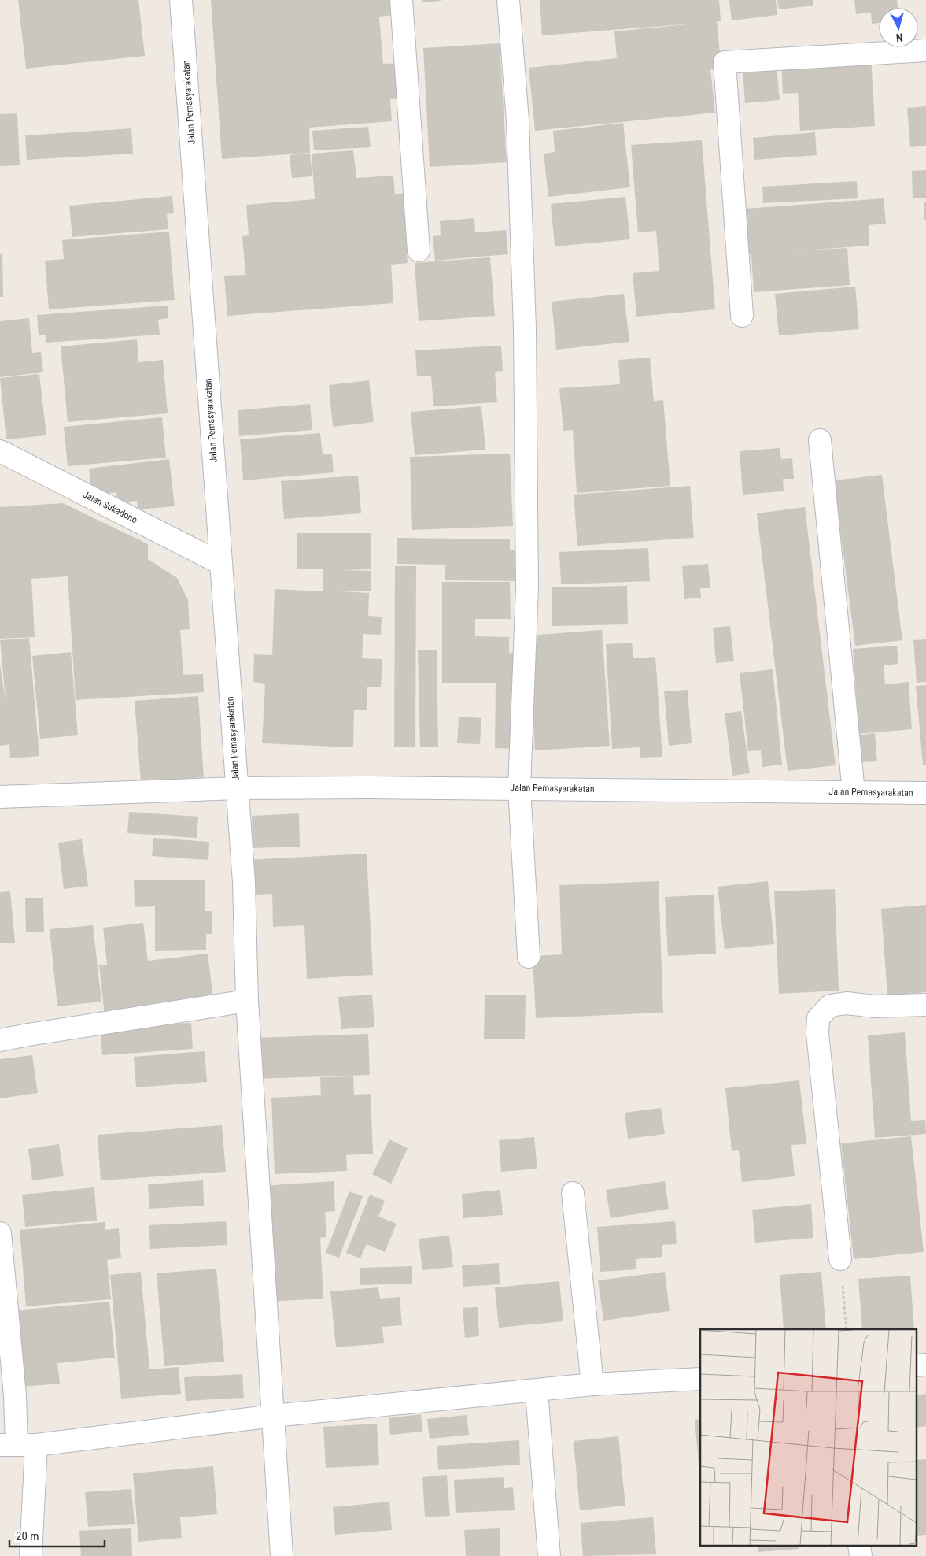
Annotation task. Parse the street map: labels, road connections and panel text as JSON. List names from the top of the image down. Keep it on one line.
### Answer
{"streets":{"street":["Jalan Pemasyarakatan","Jalan Sukadono"]},"crossings":[["Jalan Pemasyarakatan","Jalan Sukadono"]],"scale_bar":"20 m","north":"bottom"}
